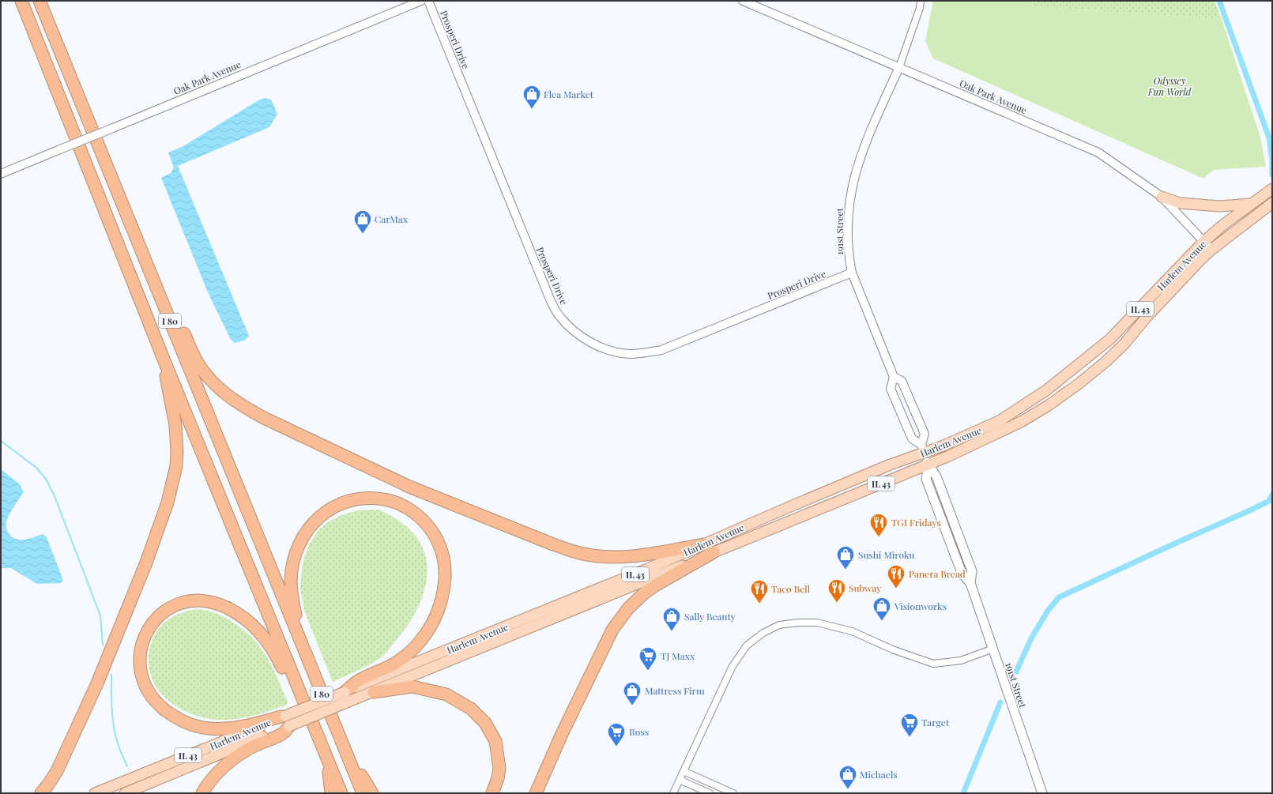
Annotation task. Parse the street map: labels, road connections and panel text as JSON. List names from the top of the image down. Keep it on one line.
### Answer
{"streets":{"highway":["I 80"],"main road":["191st Street","Harlem Avenue","IL 43"],"street":["Prosperi Drive","Oak Park Avenue"]},"crossings":[["Prosperi Drive","191st Street"],["Oak Park Avenue","191st Street"],["Oak Park Avenue","Harlem Avenue"],["191st Street","Harlem Avenue"]],"parks":["Odyssey Fun World"],"places":{"shop":["Flea Market","CarMax","Sushi Miroku","Visionworks","Sally Beauty","Mattress Firm","Michaels"],"restaurant":["TGI Fridays","Panera Bread","Subway","Taco Bell"],"supermarket":["TJ Maxx","Target","Ross"]}}
